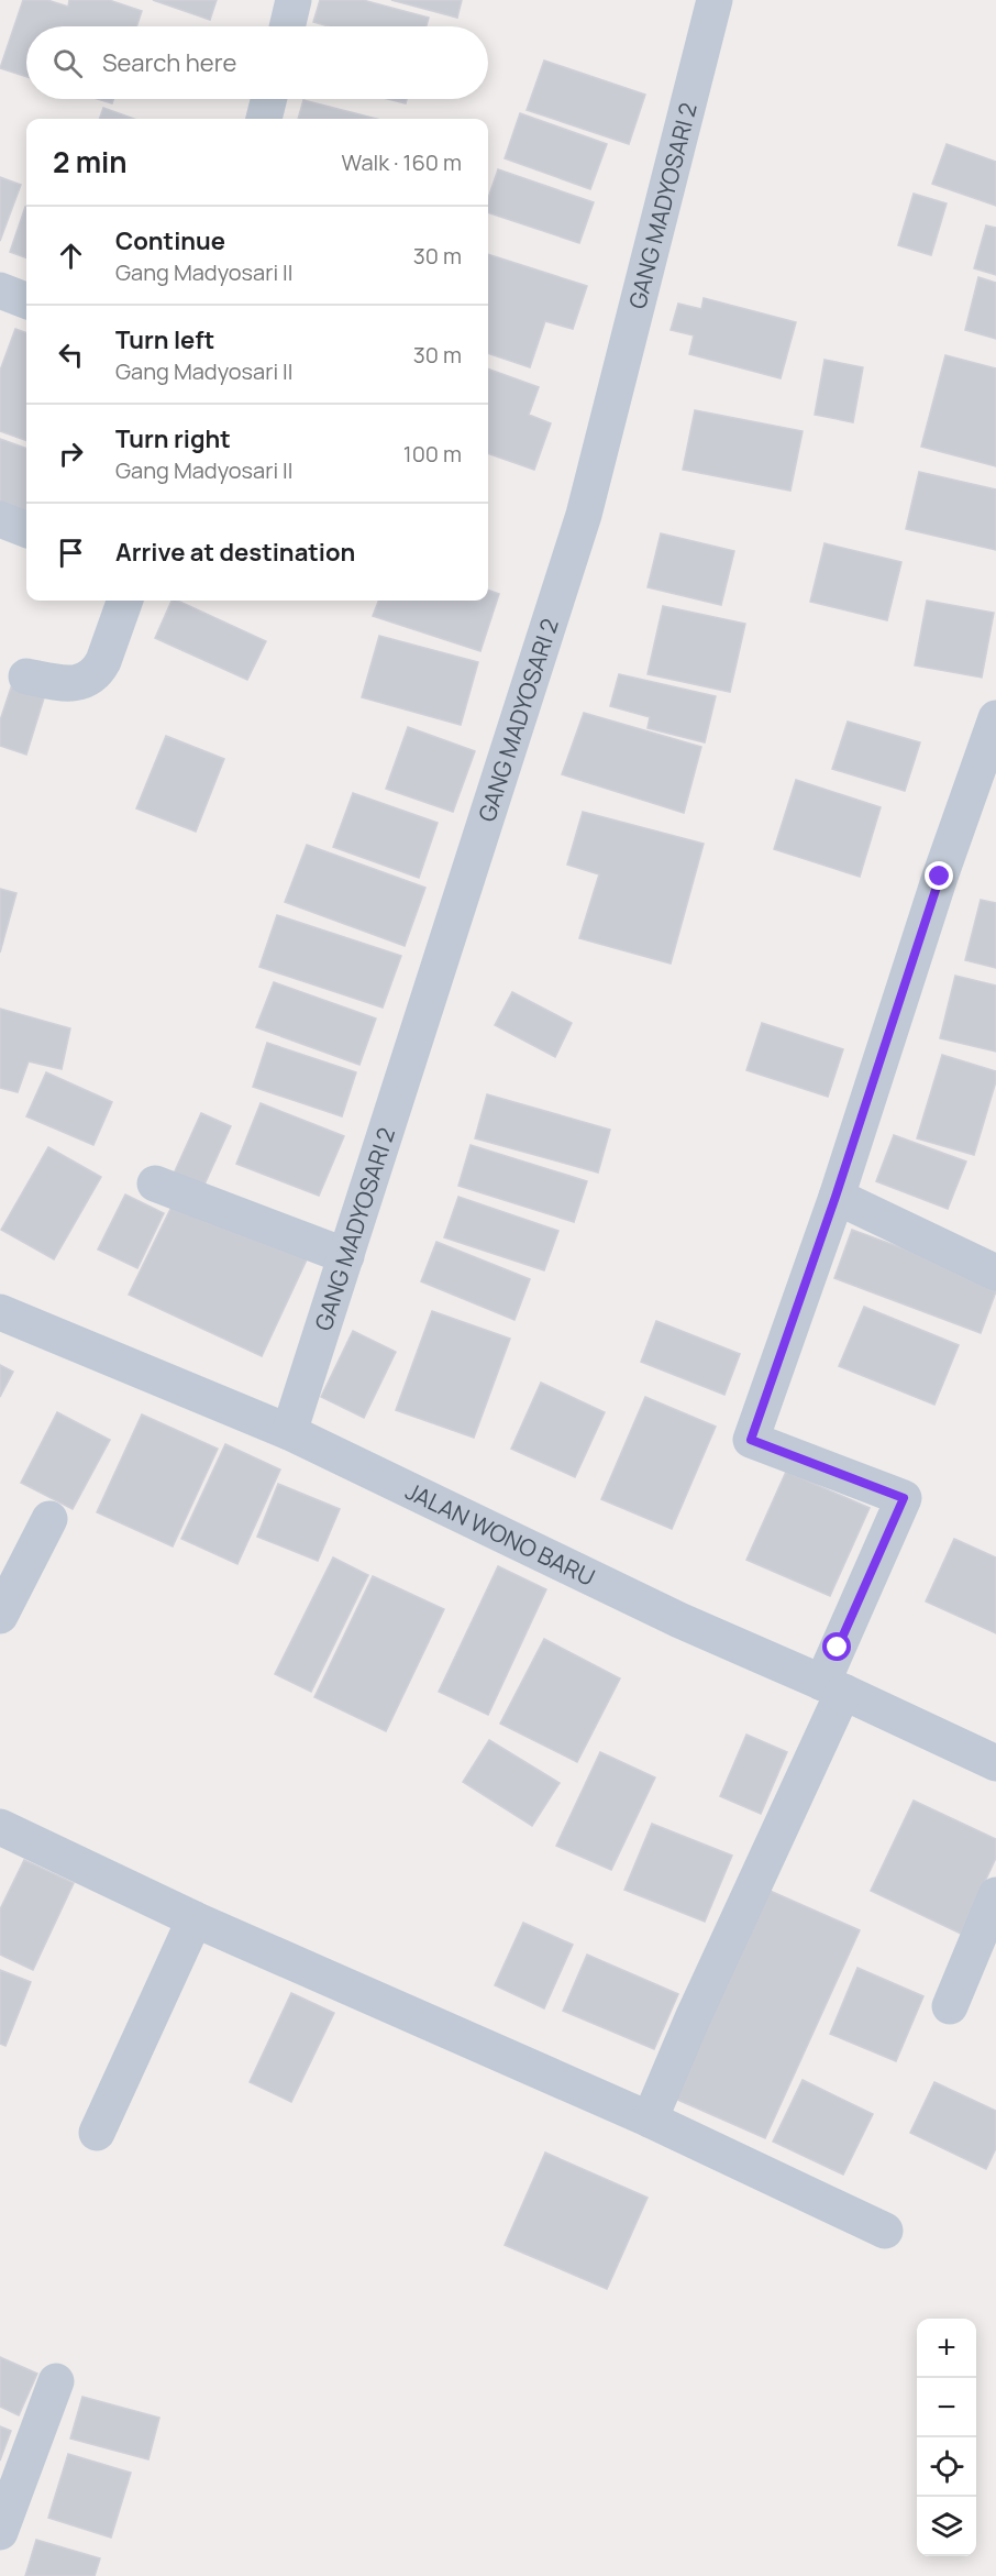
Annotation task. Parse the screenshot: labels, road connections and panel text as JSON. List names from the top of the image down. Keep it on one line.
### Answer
{"streets":{"street":["GANG MADYOSARI 2","JALAN WONO BARU"]},"crossings":[["GANG MADYOSARI 2","JALAN WONO BARU"]],"page":{"search":"Search here","heading":["2 min","Walk · 160 m"],"list":[["Continue","Gang Madyosari II","30 m"],["Turn left","Gang Madyosari II","30 m"],["Turn right","Gang Madyosari II","100 m"],"Arrive at destination"],"map_buttons":["+","−"]}}
